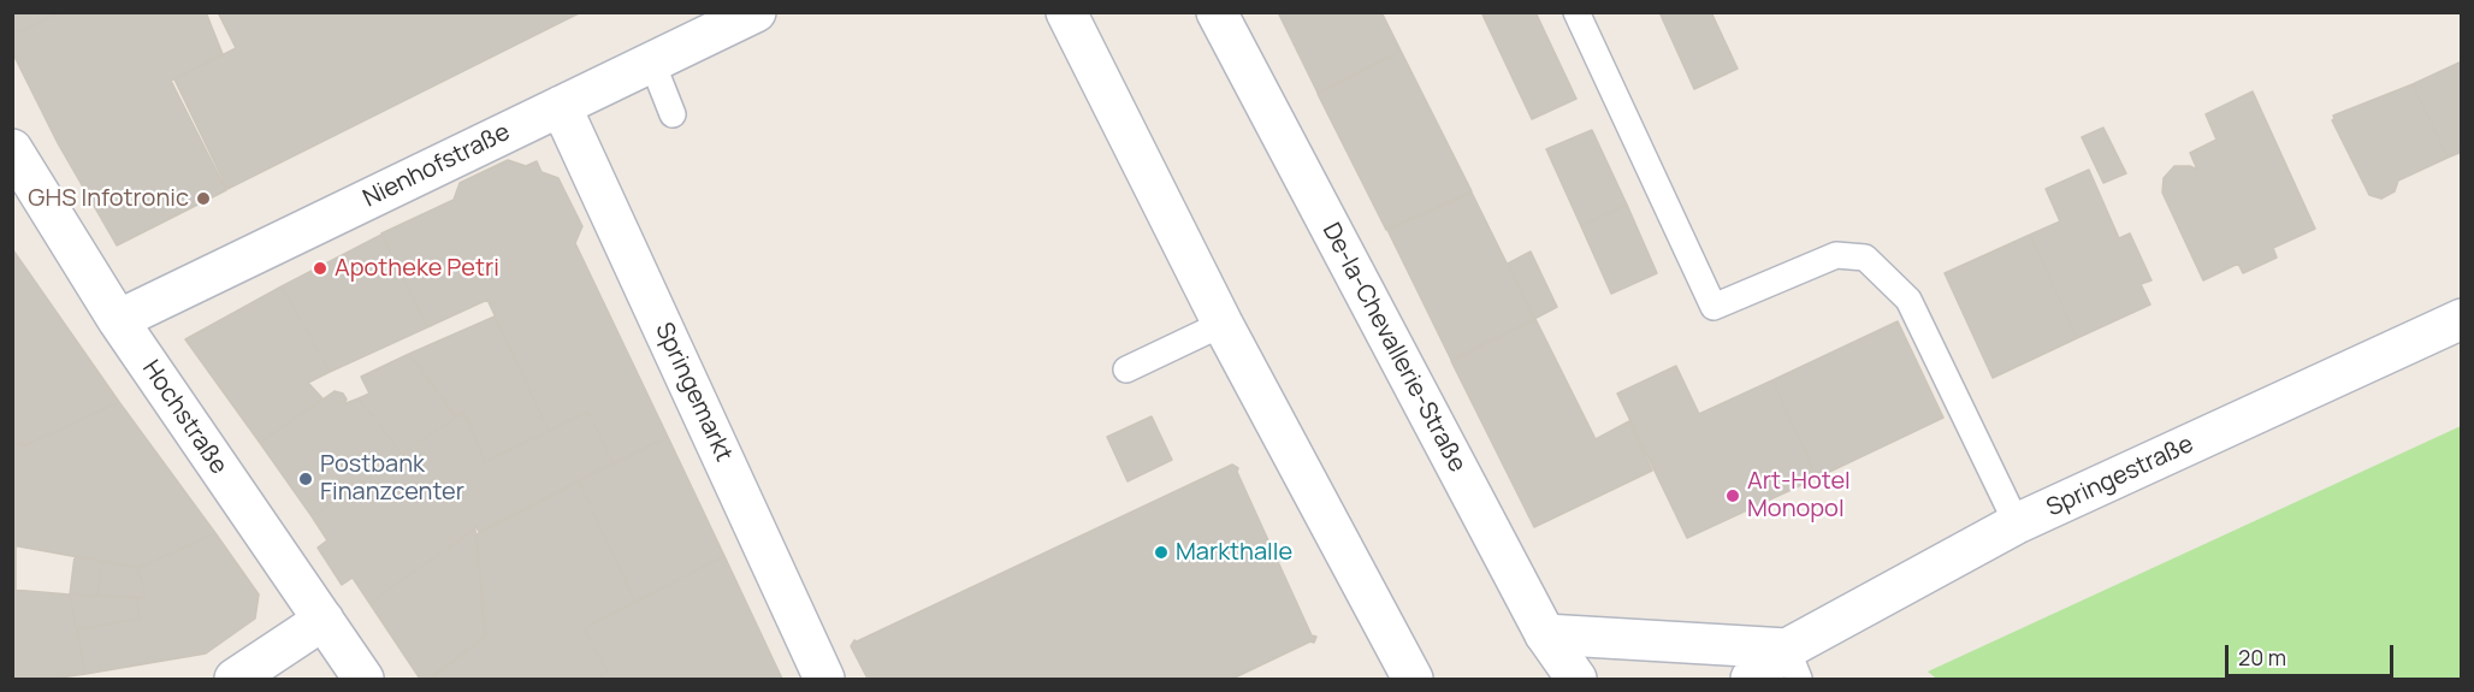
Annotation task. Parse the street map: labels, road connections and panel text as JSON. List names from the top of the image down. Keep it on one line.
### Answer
{"streets":{"street":["Nienhofstraße","De-la-Chevallerie-Straße","Springemarkt","Hochstraße","Springestraße"]},"crossings":[["Nienhofstraße","Springemarkt"],["Nienhofstraße","Hochstraße"]],"places":["GHS Infotronic","Apotheke Petri","Postbank Finanzcenter","Art-Hotel Monopol","Markthalle"],"scale_bar":"20 m"}
